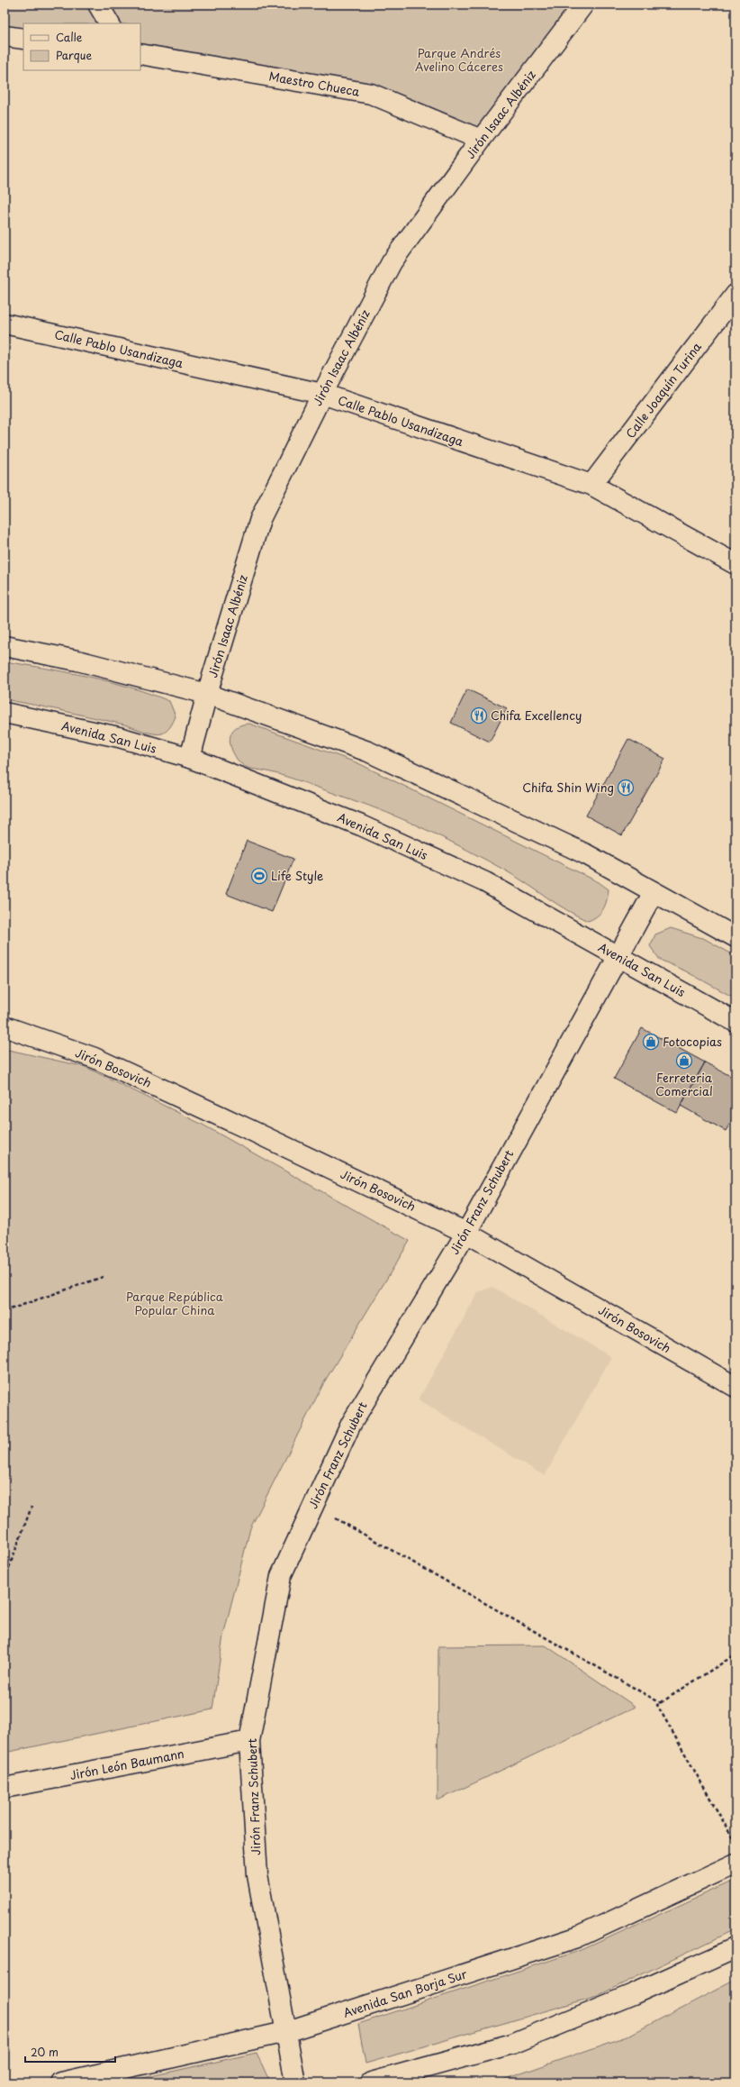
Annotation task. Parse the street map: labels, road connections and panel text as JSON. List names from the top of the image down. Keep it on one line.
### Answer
{"streets":{"street":["Maestro Chueca","Jirón Isaac Albéniz","Calle Pablo Usandizaga","Calle Joaquín Turina","Avenida San Luis","Jirón Bosovich","Jirón Franz Schubert","Jirón León Baumann","Avenida San Borja Sur"]},"crossings":[["Maestro Chueca","Jirón Isaac Albéniz"],["Jirón Isaac Albéniz","Calle Pablo Usandizaga"],["Jirón Isaac Albéniz","Avenida San Luis"],["Calle Pablo Usandizaga","Calle Joaquín Turina"],["Avenida San Luis","Jirón Franz Schubert"],["Jirón Bosovich","Jirón Franz Schubert"],["Jirón Franz Schubert","Jirón León Baumann"],["Jirón Franz Schubert","Avenida San Borja Sur"]],"parks":["Parque Andrés Avelino Cáceres","Parque República Popular China"],"places":{"restaurant":["Chifa Excellency","Chifa Shin Wing"],"sports":["Life Style"],"shop":["Fotocopias","Ferreteria Comercial"]},"legend":["Calle","Parque"],"scale_bar":"20 m"}
